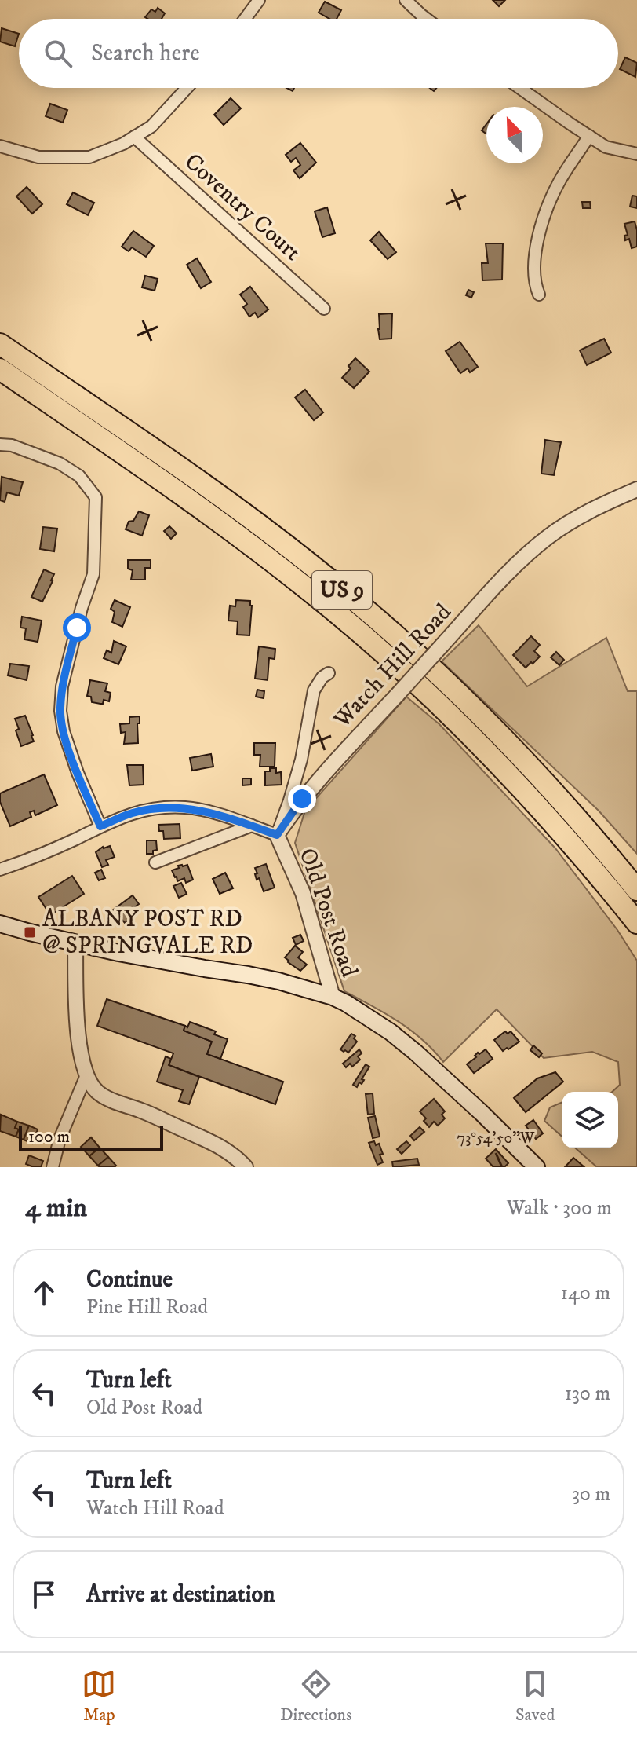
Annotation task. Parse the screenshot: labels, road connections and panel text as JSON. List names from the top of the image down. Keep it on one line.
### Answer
{"streets":{"highway":["US 9"],"street":["Coventry Court","Watch Hill Road","Old Post Road"]},"crossings":[["Watch Hill Road","Old Post Road"]],"places":{"transit":["ALBANY POST RD @ SPRINGVALE RD"]},"scale_bar":"100 m","north":"top left","page":{"search":"Search here","scale":"100 m","heading":["4 min","Walk · 300 m"],"list":[["Continue","Pine Hill Road","140 m"],["Turn left","Old Post Road","130 m"],["Turn left","Watch Hill Road","30 m"],"Arrive at destination"],"nav":["Map","Directions","Saved"]},"coordinates":["73°54'50\"W"]}
